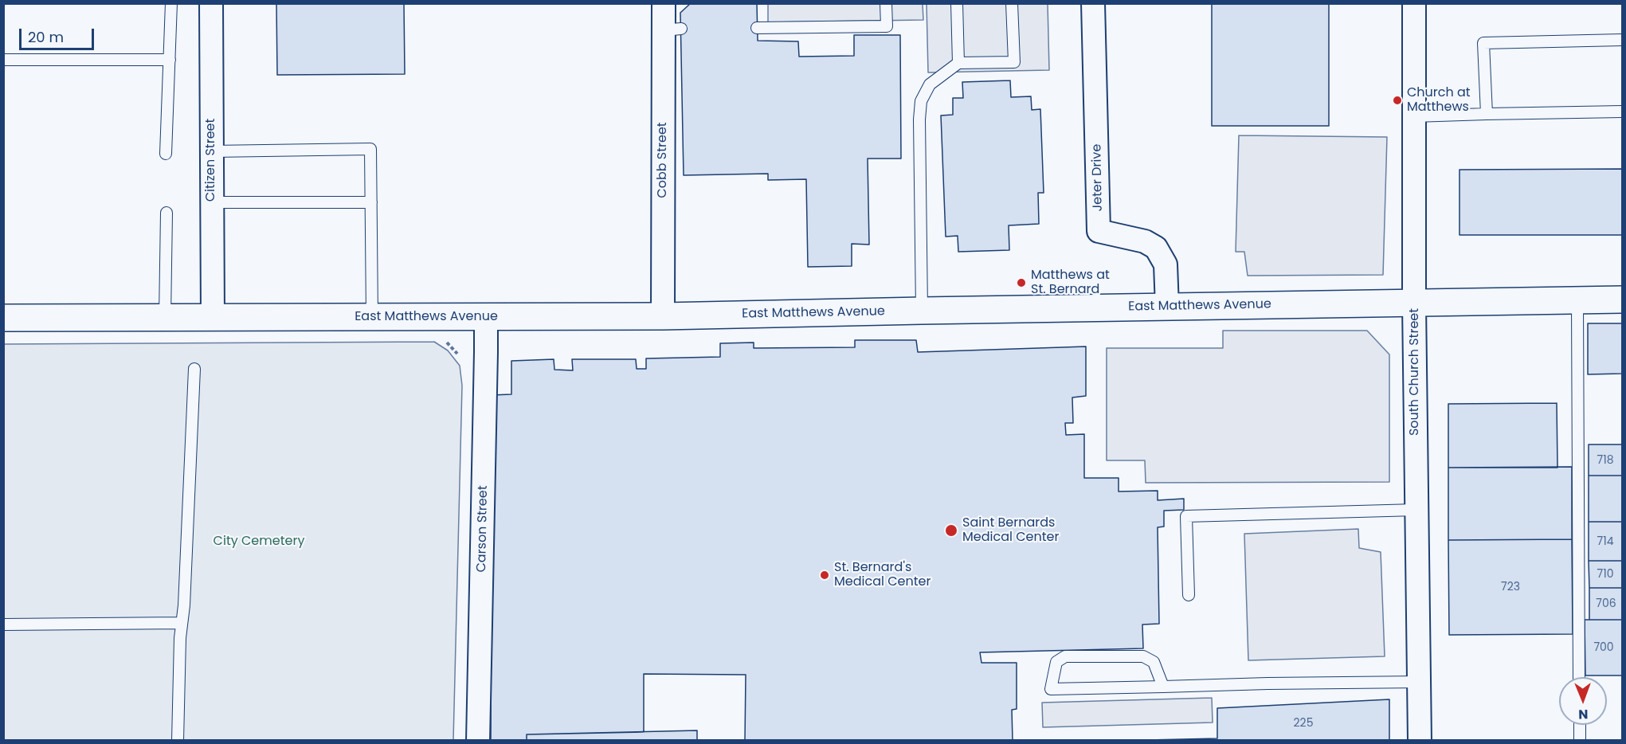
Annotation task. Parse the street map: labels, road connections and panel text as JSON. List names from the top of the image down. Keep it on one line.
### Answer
{"streets":{"street":["Citizen Street","Cobb Street","Jeter Drive","East Matthews Avenue","South Church Street","Carson Street"]},"crossings":[["Citizen Street","East Matthews Avenue"],["Cobb Street","East Matthews Avenue"],["Jeter Drive","East Matthews Avenue"],["East Matthews Avenue","South Church Street"],["East Matthews Avenue","Carson Street"]],"parks":["City Cemetery"],"places":["Church at Matthews","Matthews at St. Bernard","Saint Bernards Medical Center","St. Bernard's Medical Center"],"house_numbers":["718","714","710","723","706","700","225"],"scale_bar":"20 m","north":"bottom"}
